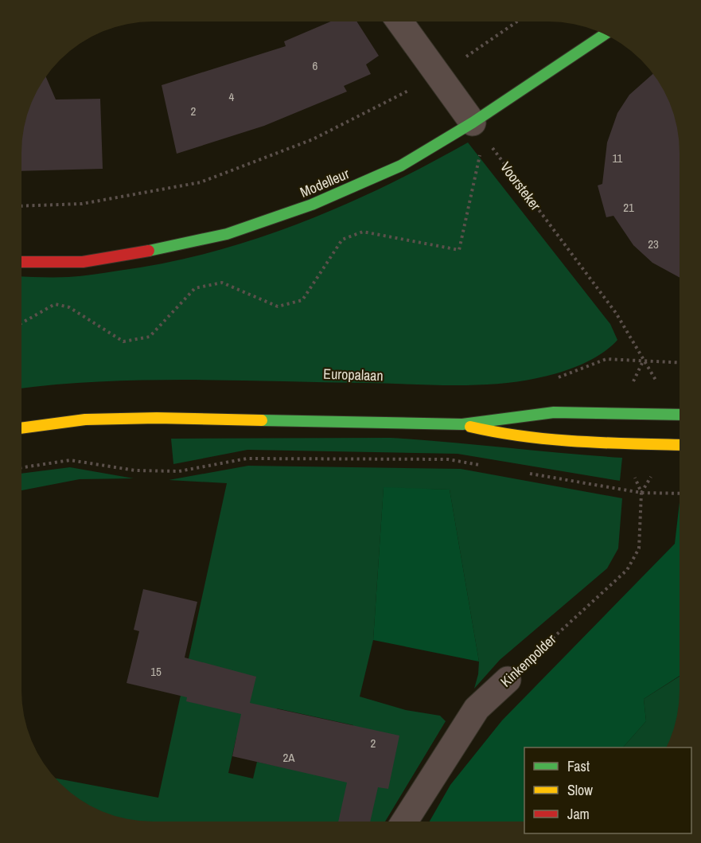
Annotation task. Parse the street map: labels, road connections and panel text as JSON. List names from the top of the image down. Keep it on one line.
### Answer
{"streets":{"main road":["Modelleur"],"street":["Kinkenpolder"],"path":["Voorsteker"]},"crossings":[["Modelleur","Voorsteker"]],"house_numbers":["6","4","2","11","21","23","15","2","2A"],"legend":["Fast","Slow","Jam"]}
